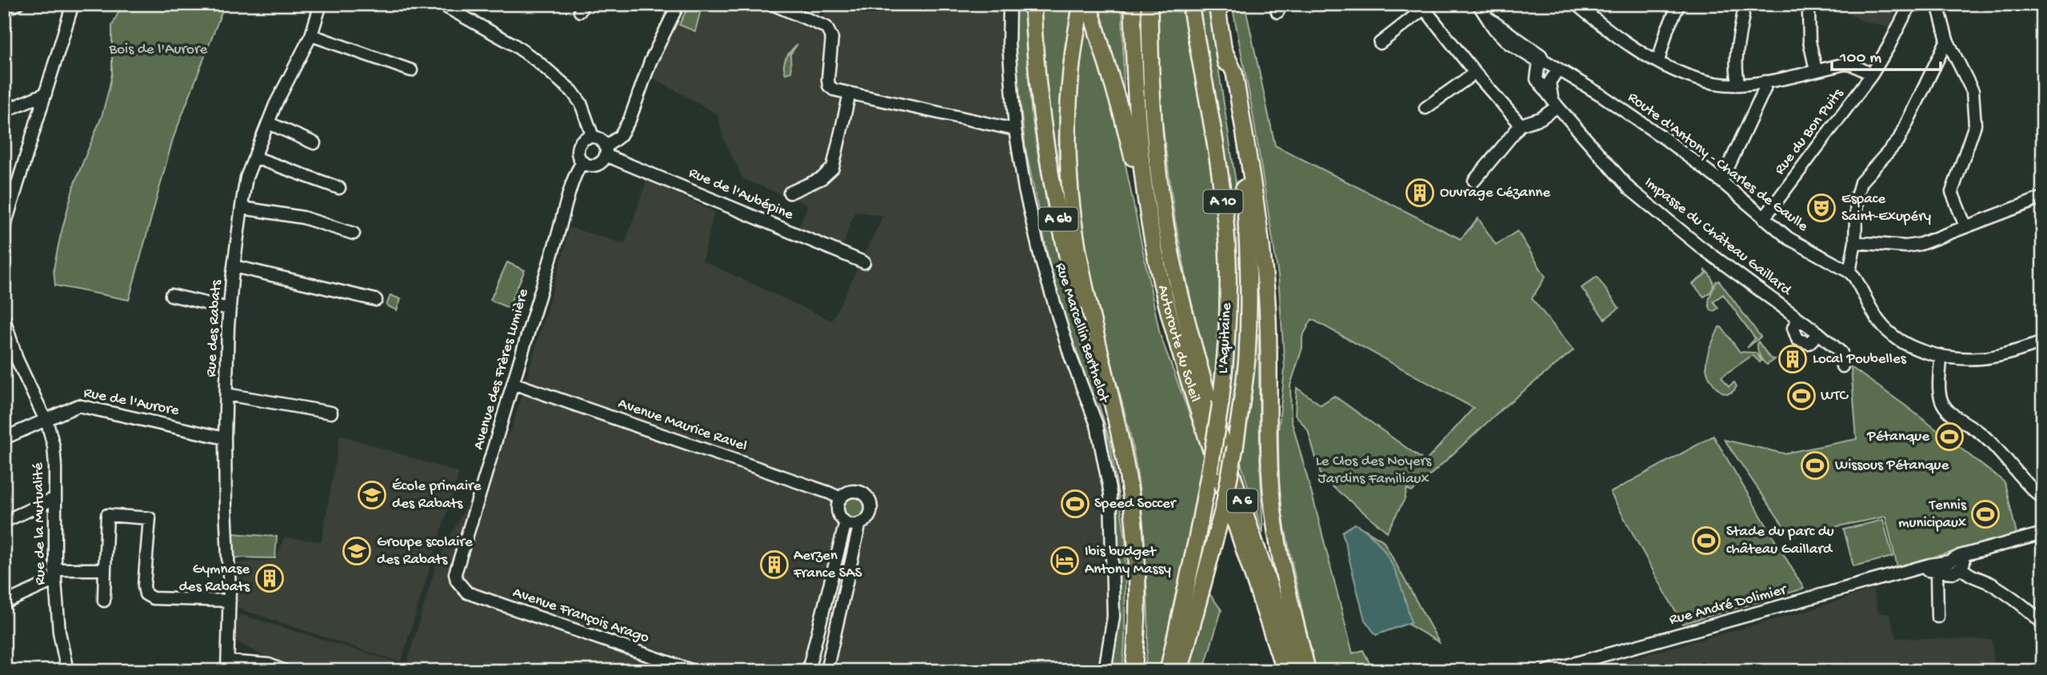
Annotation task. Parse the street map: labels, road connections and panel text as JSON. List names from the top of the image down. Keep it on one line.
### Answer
{"streets":{"highway":["A 10","A 6b","L'Aquitaine","Autoroute du Soleil","A 6"],"street":["Rue du Bon Puits","Route d'Antony - Charles de Gaulle","Rue de l'Aubépine","Impasse du Château Gaillard","Rue des Rabats","Rue Marcellin Berthelot","Avenue des Frères Lumière","Rue de l'Aurore","Avenue Maurice Ravel","Rue de la Mutualité","Rue André Dolimier","Avenue François Arago"]},"crossings":[["Rue du Bon Puits","Route d'Antony - Charles de Gaulle"],["Route d'Antony - Charles de Gaulle","Impasse du Château Gaillard"],["Rue de l'Aubépine","Avenue des Frères Lumière"],["Rue des Rabats","Rue de l'Aurore"],["Avenue des Frères Lumière","Avenue Maurice Ravel"],["Avenue des Frères Lumière","Avenue François Arago"],["Rue de l'Aurore","Rue de la Mutualité"]],"parks":["Bois de l'Aurore","Le Clos des Noyers Jardins Familiaux"],"places":{"building":["Ouvrage Cézanne","Local Poubelles","Aerzen France SAS","Gymnase des Rabats"],"theatre":["Espace Saint-Exupéry"],"sports":["WTC","Pétanque","Wissous Pétanque","Speed Soccer","Tennis municipaux","Stade du parc du château Gaillard"],"school or university":["École primaire des Rabats","Groupe scolaire des Rabats"],"hotel":["Ibis budget Antony Massy"]},"scale_bar":"100 m"}
